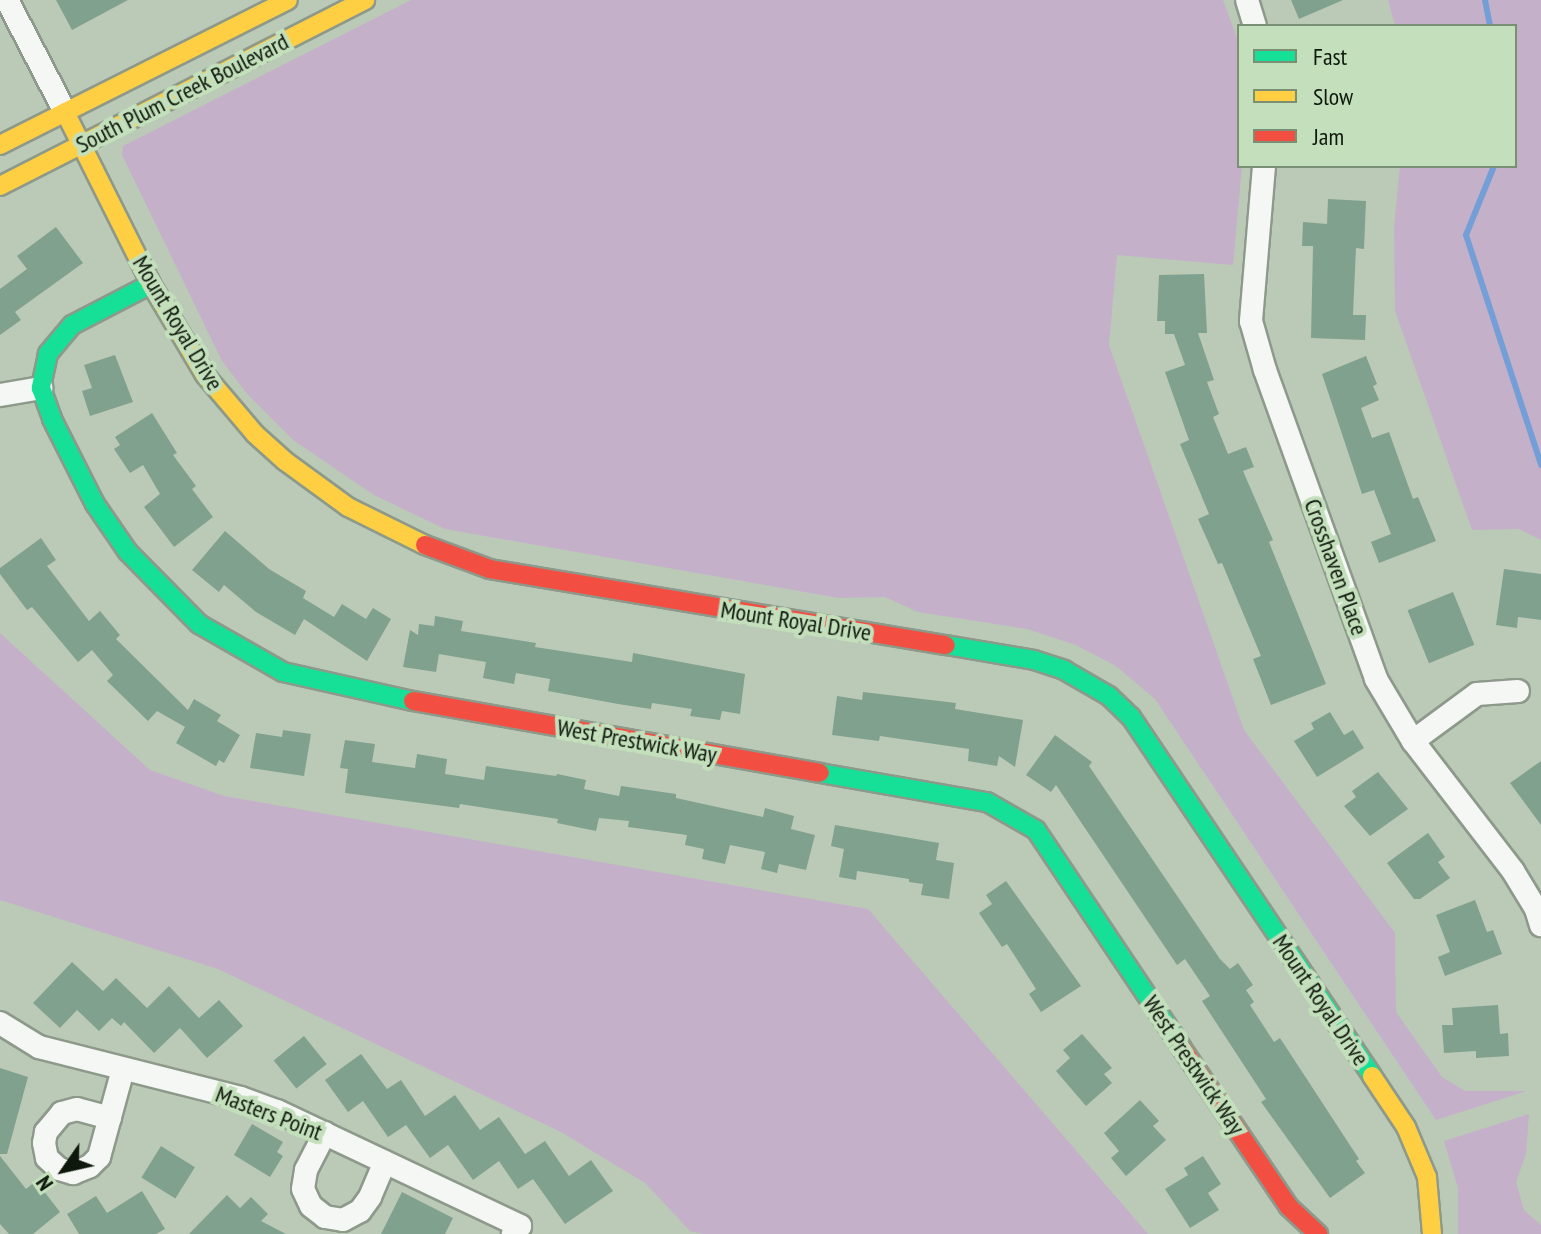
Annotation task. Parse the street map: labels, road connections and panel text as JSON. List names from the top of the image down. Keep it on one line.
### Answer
{"streets":{"street":["South Plum Creek Boulevard","Mount Royal Drive","Crosshaven Place","West Prestwick Way","Masters Point"]},"crossings":[["South Plum Creek Boulevard","Mount Royal Drive"]],"legend":["Fast","Slow","Jam"],"north":"bottom left"}
